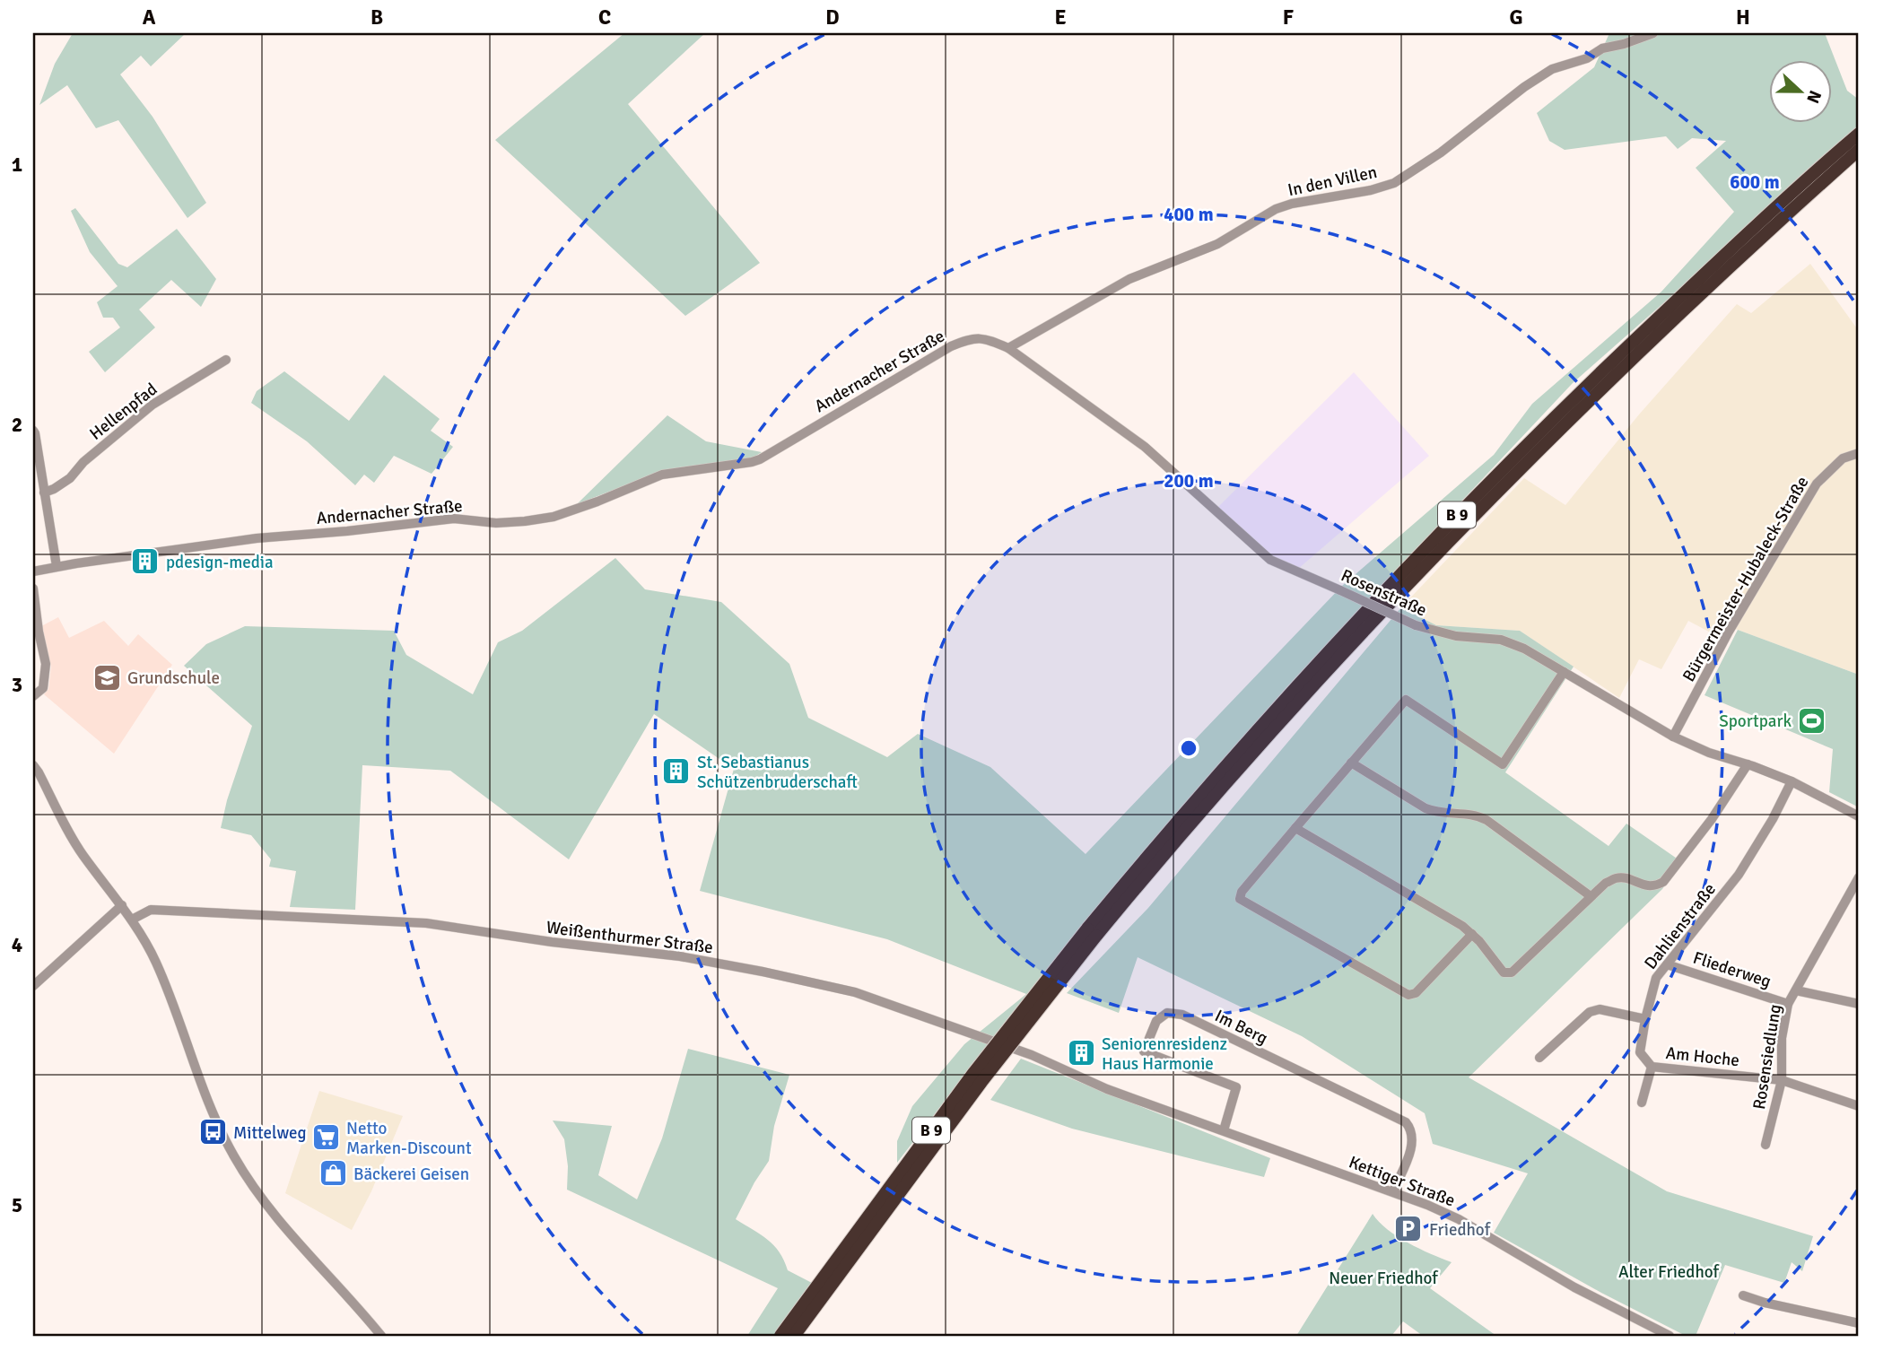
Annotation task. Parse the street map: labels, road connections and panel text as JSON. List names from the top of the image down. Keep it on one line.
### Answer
{"streets":{"highway":["B 9"],"street":["In den Villen","Andernacher Straße","Hellenpfad","Bürgermeister-Hubaleck-Straße","Rosenstraße","Dahlienstraße","Weißenthurmer Straße","Fliederweg","Im Berg","Am Hoche","Rosensiedlung","Kettiger Straße"]},"crossings":[["In den Villen","Rosenstraße"],["Andernacher Straße","Rosenstraße"],["Bürgermeister-Hubaleck-Straße","Rosenstraße"],["Rosenstraße","Dahlienstraße"],["Dahlienstraße","Fliederweg"],["Dahlienstraße","Am Hoche"],["Weißenthurmer Straße","Kettiger Straße"],["Fliederweg","Rosensiedlung"],["Im Berg","Kettiger Straße"],["Am Hoche","Rosensiedlung"]],"parks":["Alter Friedhof","Neuer Friedhof"],"places":{"building":["pdesign-media","St. Sebastianus Schützenbruderschaft","Seniorenresidenz Haus Harmonie"],"school or university":["Grundschule"],"sports":["Sportpark"],"bus stop":["Mittelweg"],"supermarket":["Netto Marken-Discount"],"shop":["Bäckerei Geisen"],"parking":["Friedhof"]},"north":"right","grid":{"columns":["A","B","C","D","E","F","G","H"],"rows":["1","2","3","4","5"]},"rings":["600 m","400 m","200 m"]}
